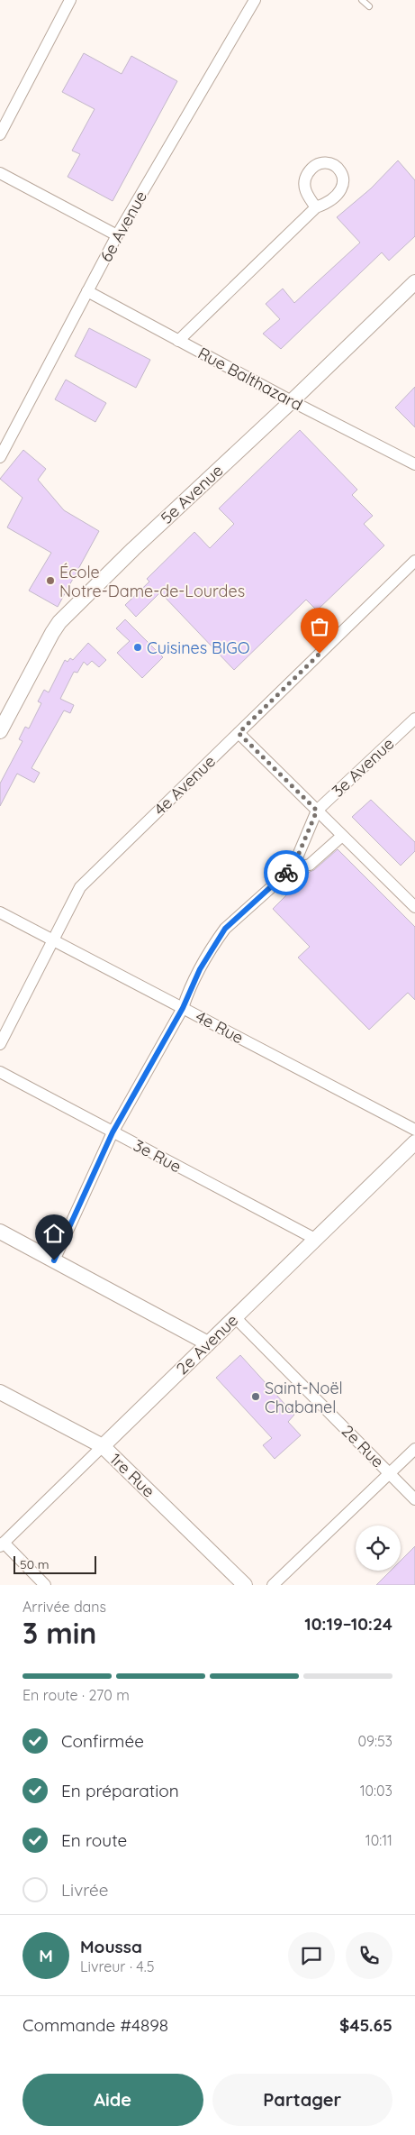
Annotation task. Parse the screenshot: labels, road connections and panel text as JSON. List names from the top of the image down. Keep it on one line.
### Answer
{"streets":{"street":["6e Avenue","Rue Balthazard","5e Avenue","3e Avenue","4e Avenue","4e Rue","3e Rue","2e Avenue","2e Rue","1re Rue"]},"crossings":[["6e Avenue","Rue Balthazard"],["Rue Balthazard","5e Avenue"],["3e Avenue","4e Rue"],["3e Avenue","3e Rue"],["4e Avenue","4e Rue"],["3e Rue","2e Avenue"],["2e Avenue","2e Rue"],["2e Avenue","1re Rue"]],"places":["École Notre-Dame-de-Lourdes","Cuisines BIGO","Saint-Noël Chabanel"],"scale_bar":"50 m","page":{"scale":"50 m","heading":["3 min","Arrivée dans","10:19–10:24"],"panel":["Moussa","Livreur · 4.5","Commande #4898","$45.65"],"bar":"En route · 270 m","list":[["Confirmée","09:53"],["En préparation","10:03"],["En route","10:11"],"Livrée"],"round":"M","buttons":["Aide","Partager"]}}
